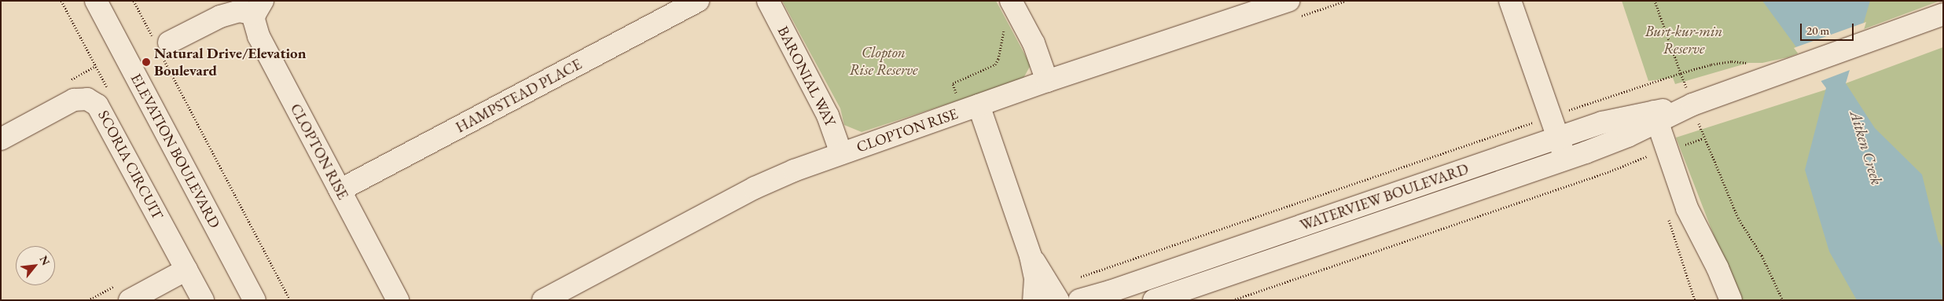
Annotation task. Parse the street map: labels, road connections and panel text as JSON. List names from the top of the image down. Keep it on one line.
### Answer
{"streets":{"street":["BARONIAL WAY","HAMPSTEAD PLACE","CLOPTON RISE","ELEVATION BOULEVARD","SCORIA CIRCUIT","WATERVIEW BOULEVARD"]},"crossings":[["BARONIAL WAY","CLOPTON RISE"],["HAMPSTEAD PLACE","CLOPTON RISE"]],"water":["Aitken Creek"],"parks":["Burt-kur-min Reserve","Clopton Rise Reserve"],"places":["Natural Drive/Elevation Boulevard"],"scale_bar":"20 m","north":"top right"}
